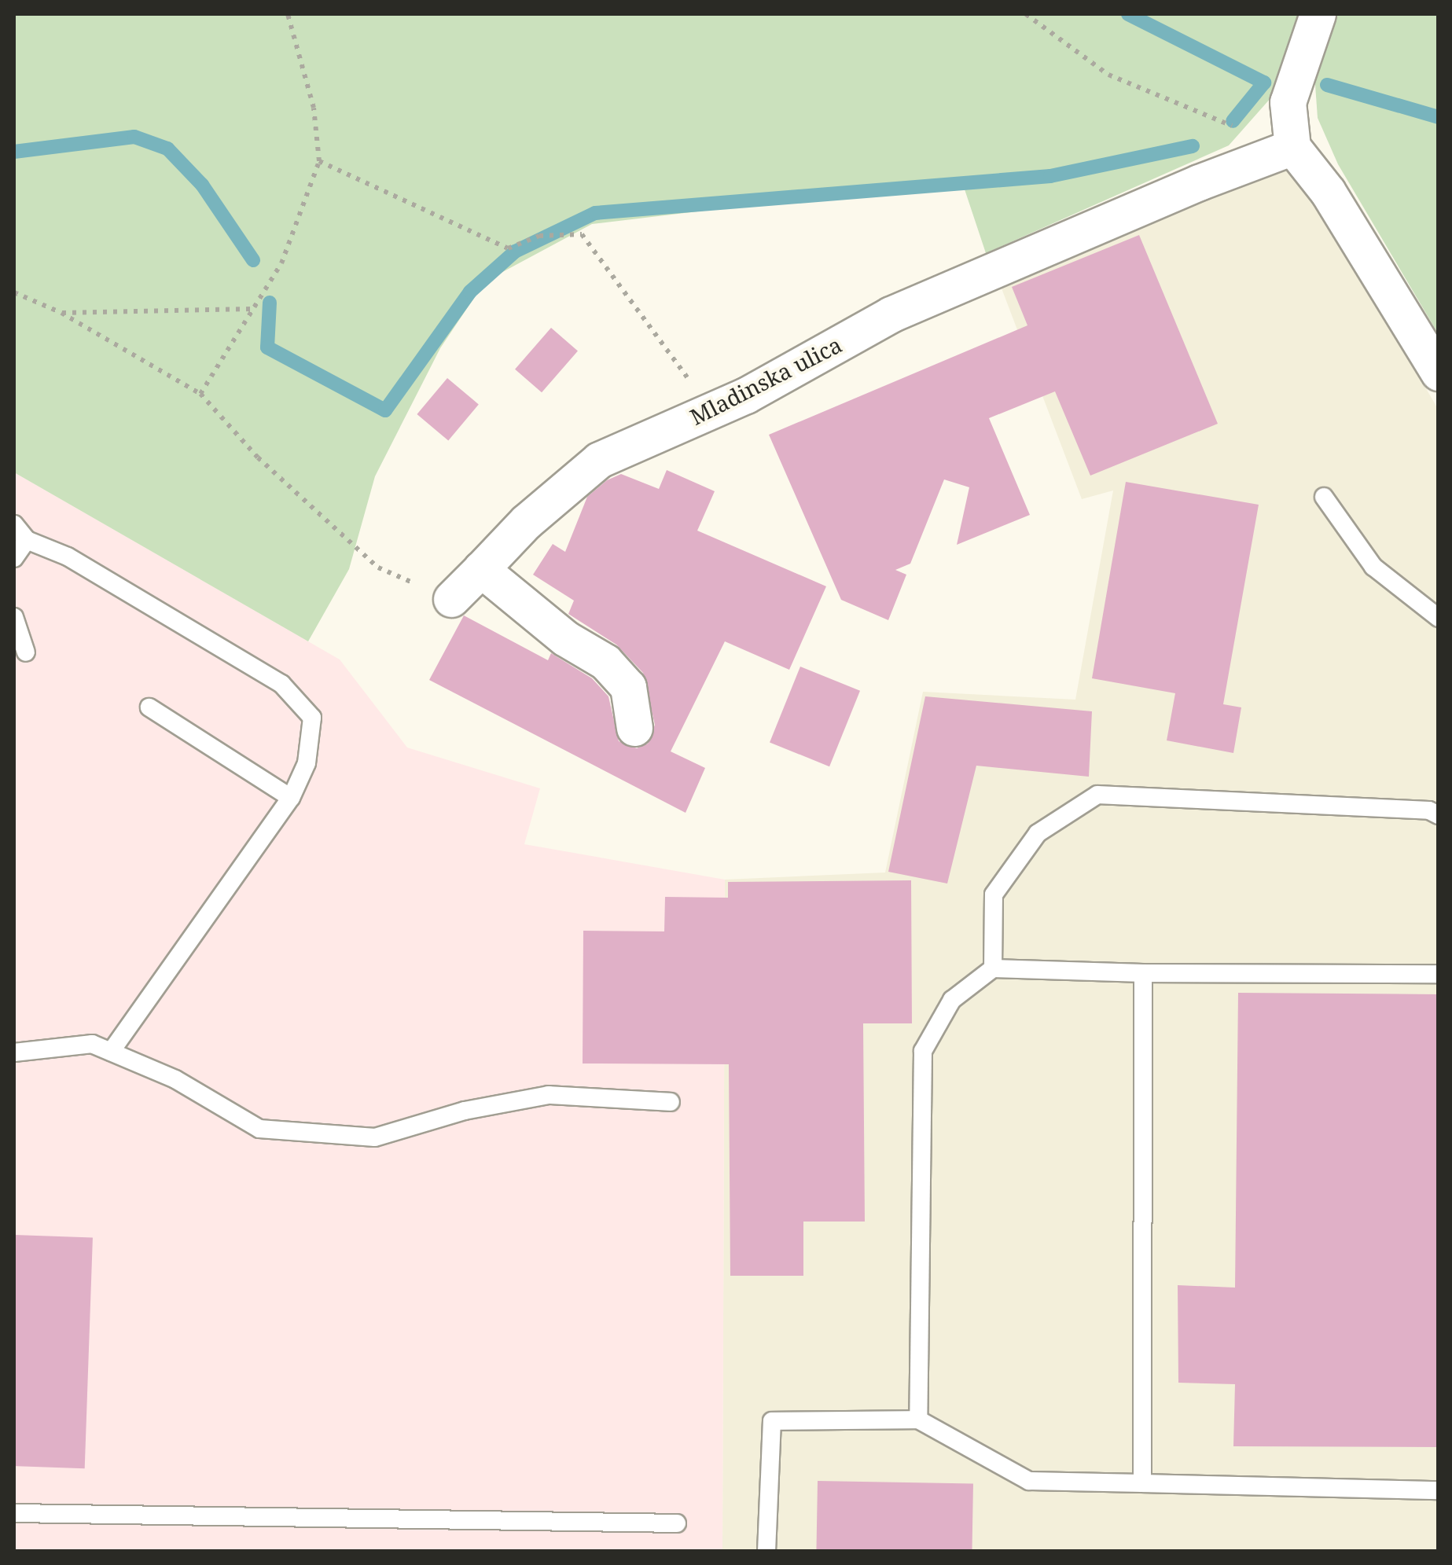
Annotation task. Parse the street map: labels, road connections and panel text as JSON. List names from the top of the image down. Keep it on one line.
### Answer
{"streets":{"street":["Mladinska ulica"]}}
